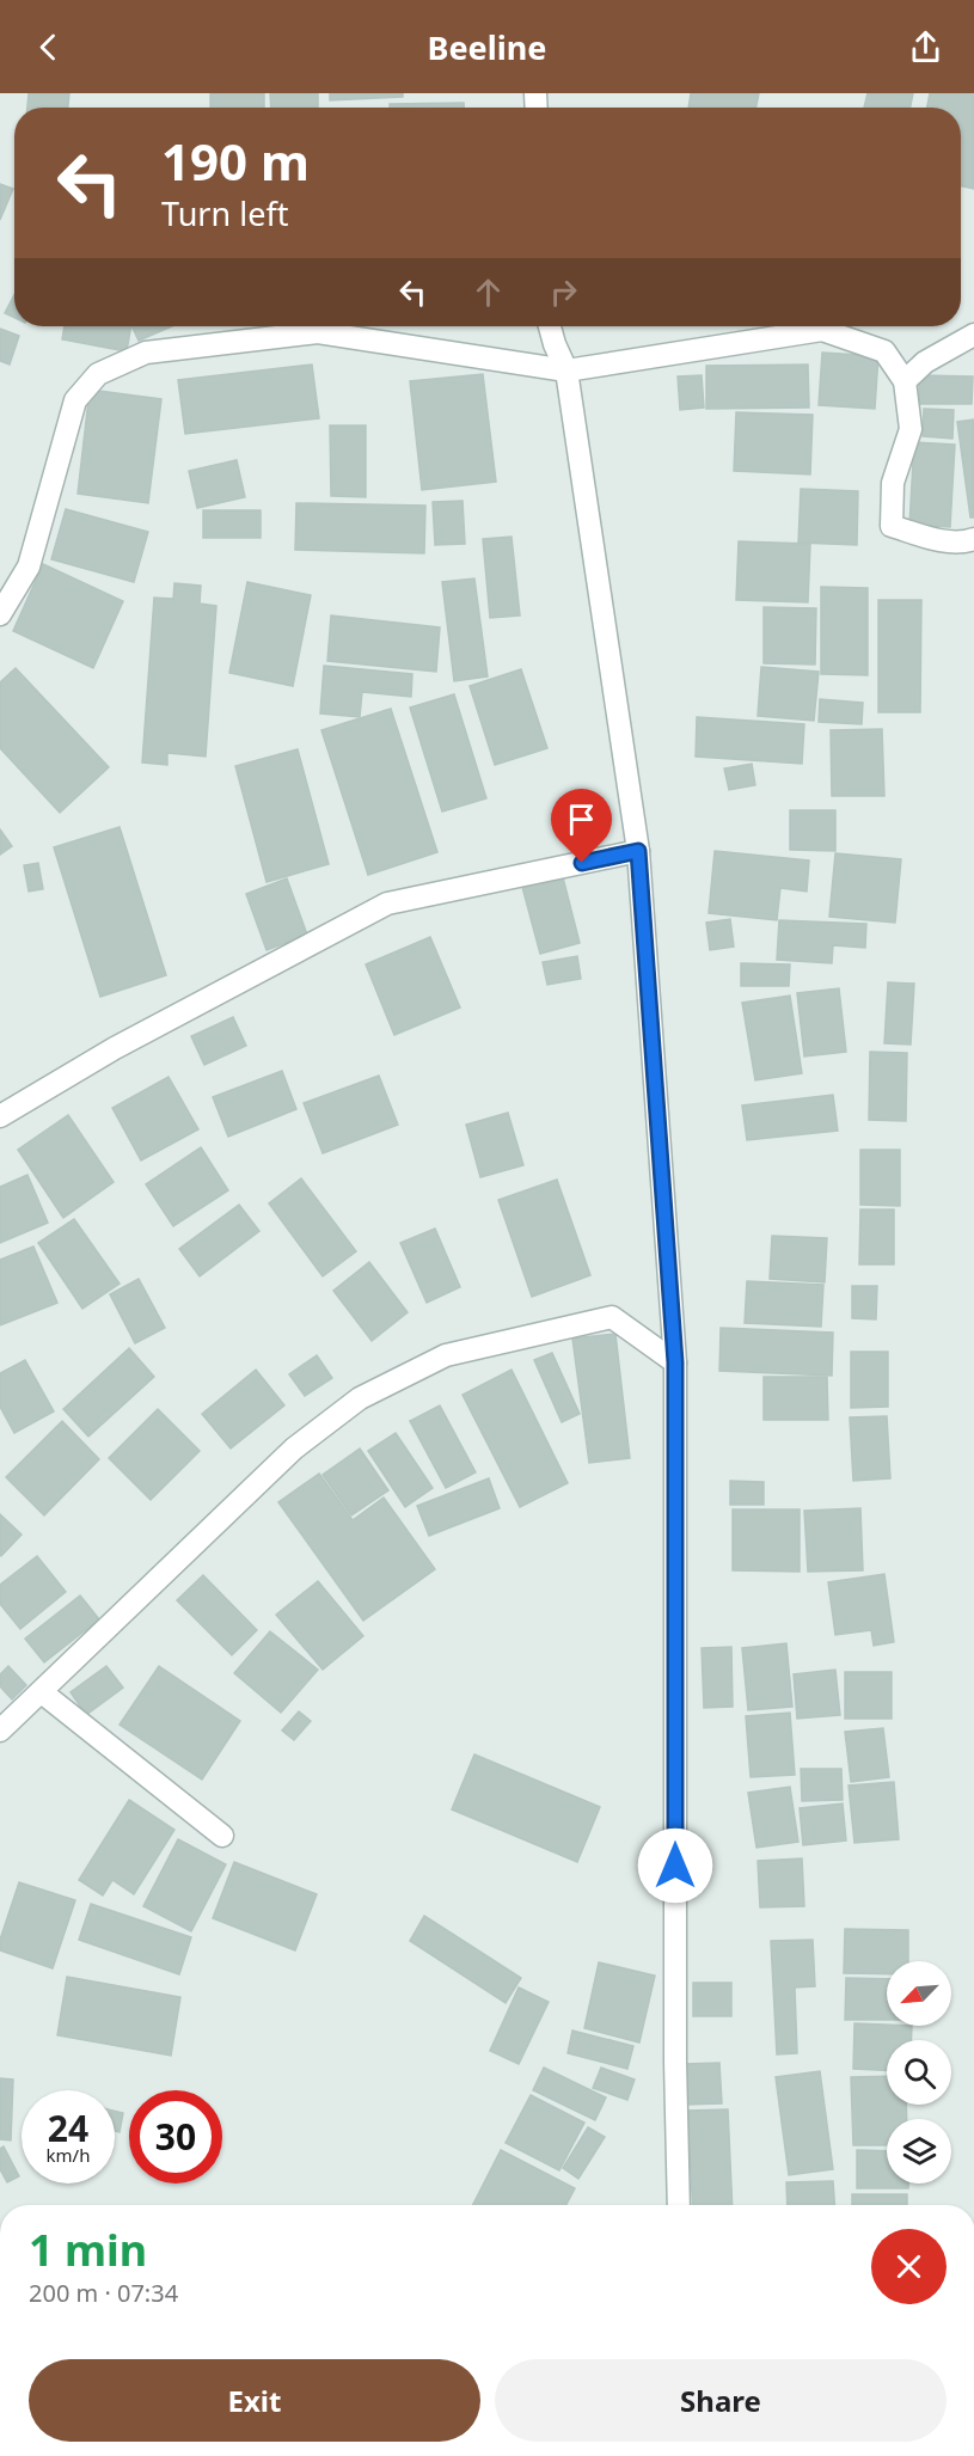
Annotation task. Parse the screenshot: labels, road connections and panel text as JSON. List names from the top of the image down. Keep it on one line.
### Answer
{"north":"bottom left","page":{"header":"Beeline","turn":["190 m","Turn left"],"speed":"24 km/h","limit":"30","heading":["1 min","200 m · 07:34"],"buttons":["Exit","Share"]}}
